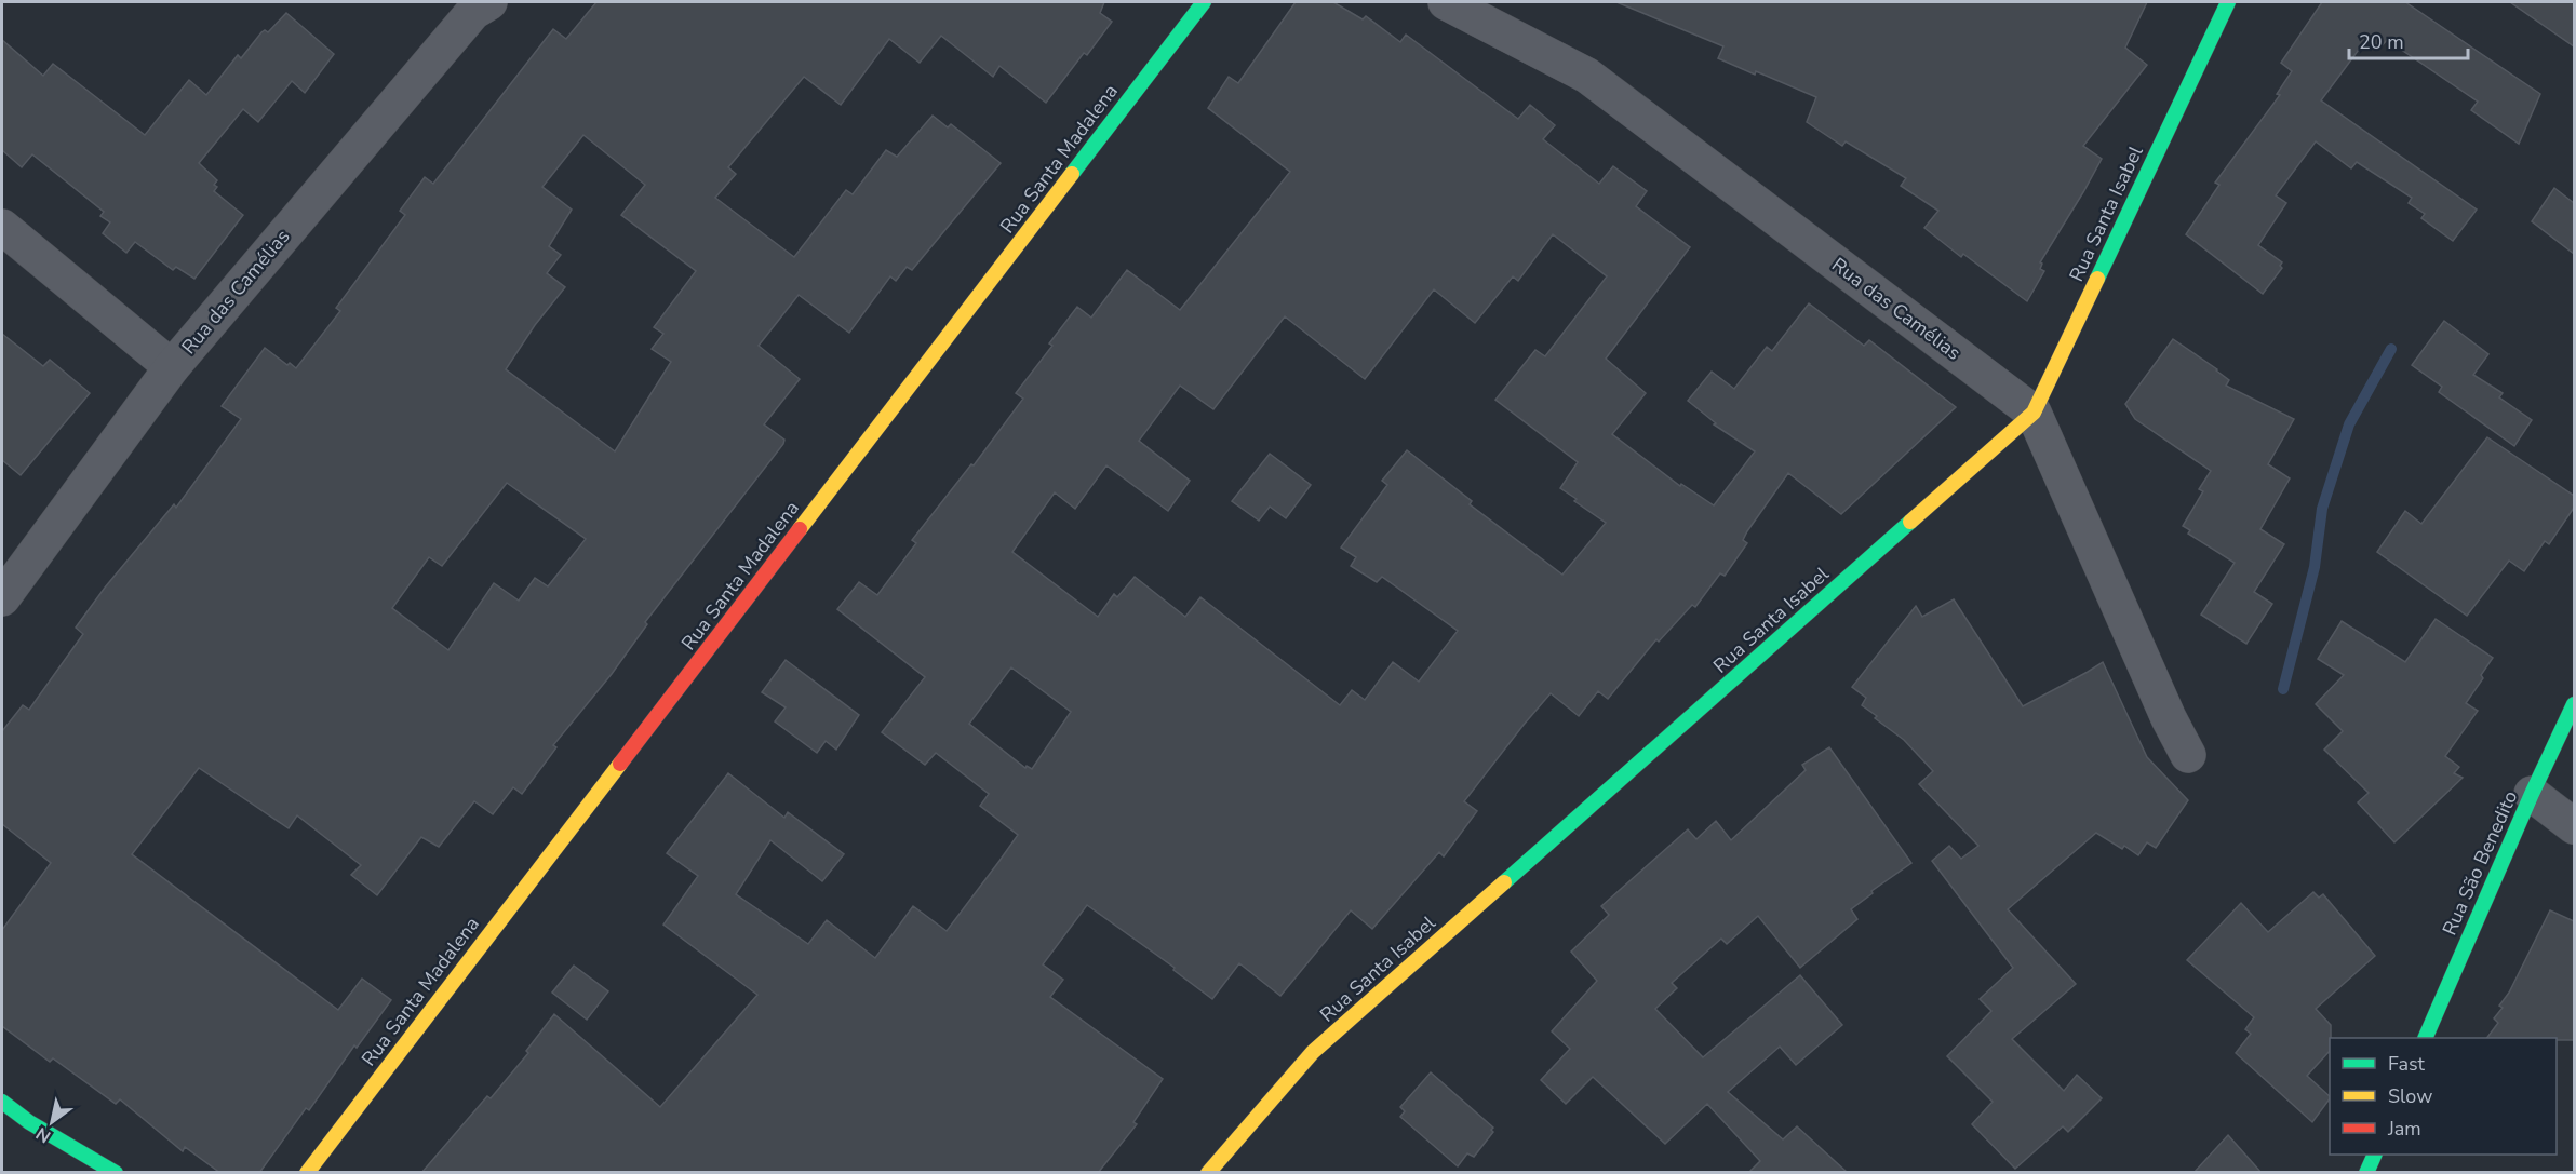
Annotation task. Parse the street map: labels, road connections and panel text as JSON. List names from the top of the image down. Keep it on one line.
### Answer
{"streets":{"street":["Rua Santa Madalena","Rua Santa Isabel","Rua das Camélias","Rua São Benedito"]},"crossings":[["Rua Santa Isabel","Rua das Camélias"]],"legend":["Fast","Slow","Jam"],"scale_bar":"20 m","north":"bottom left"}
